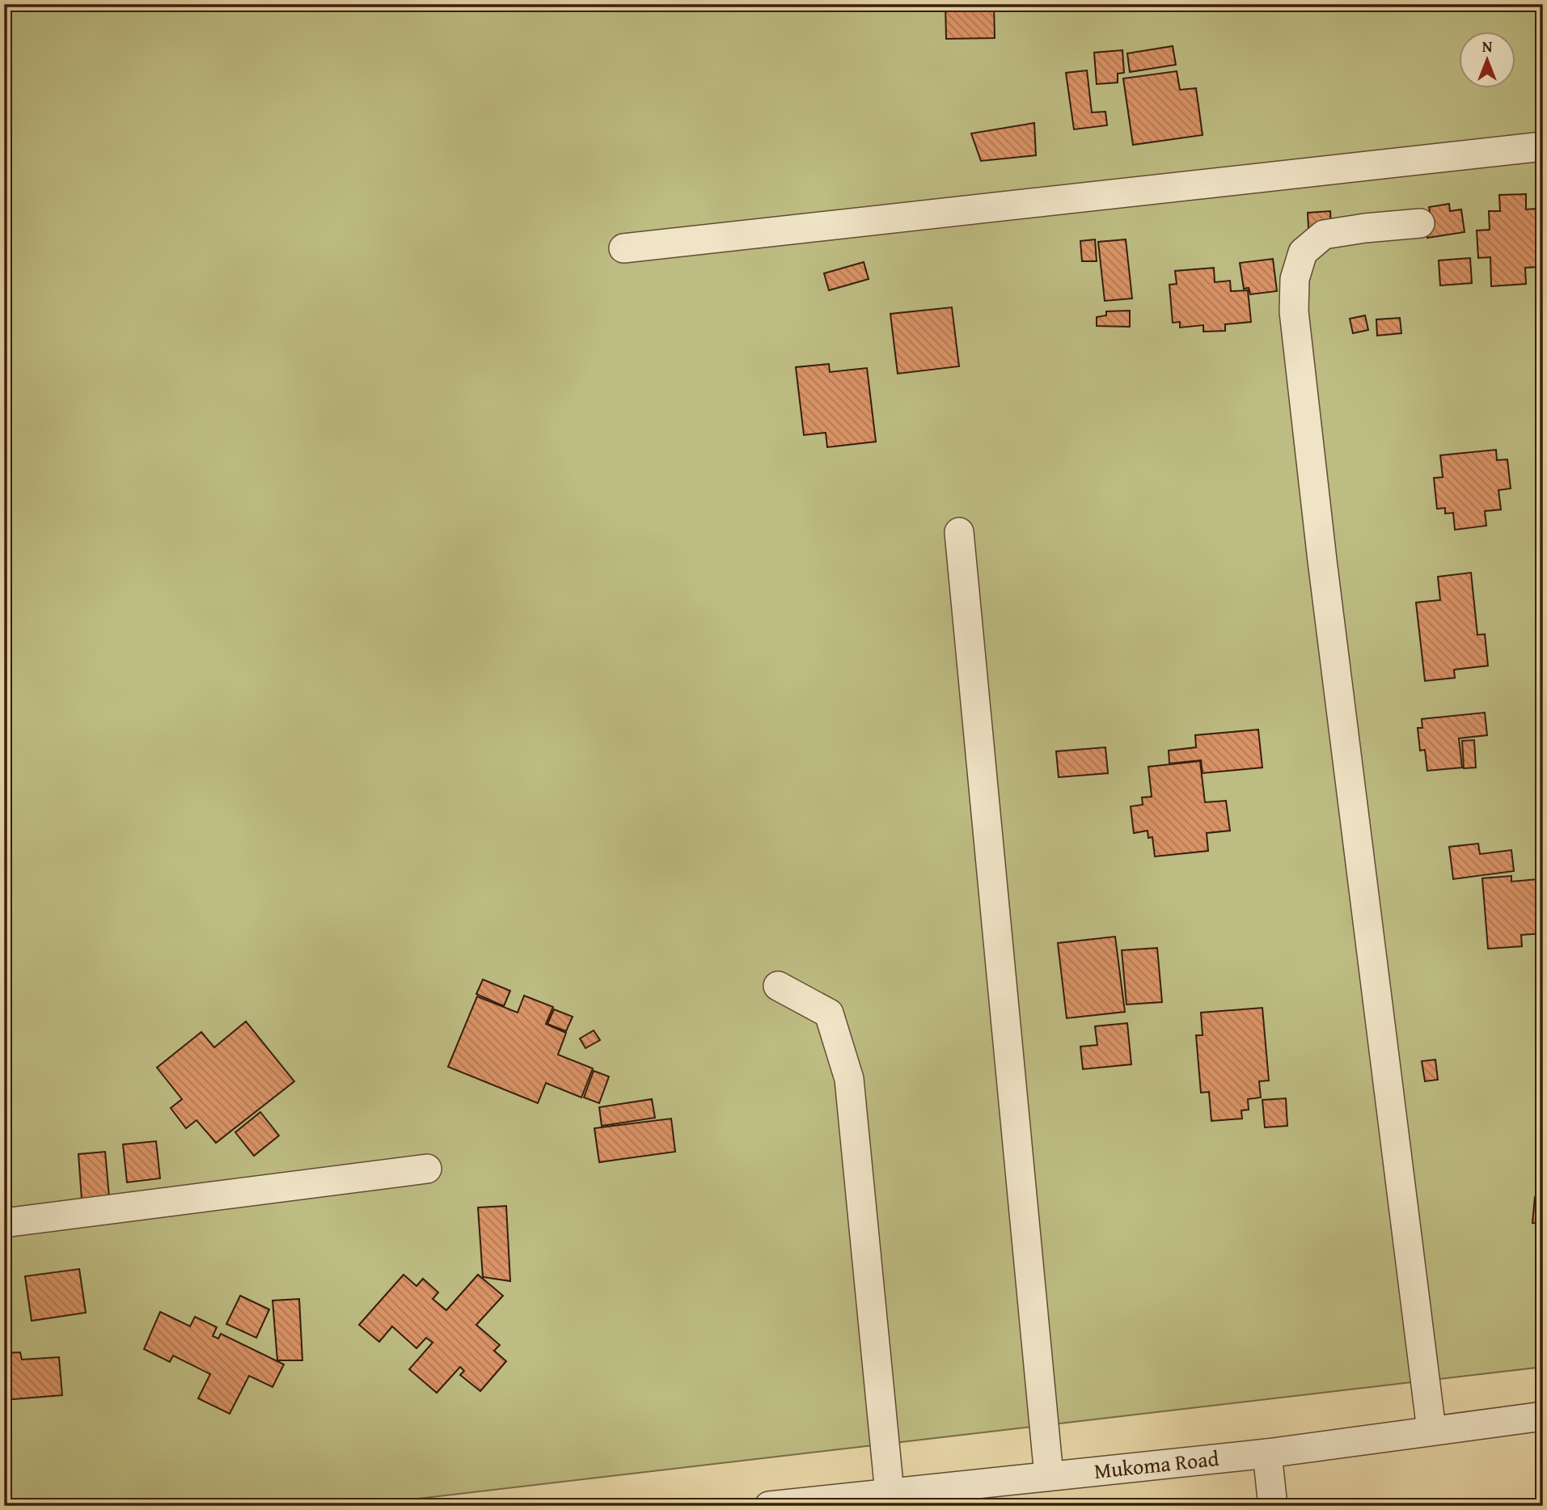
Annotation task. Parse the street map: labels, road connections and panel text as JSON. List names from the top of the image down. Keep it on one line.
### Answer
{"streets":{"street":["Mukoma Road"]},"north":"top"}
